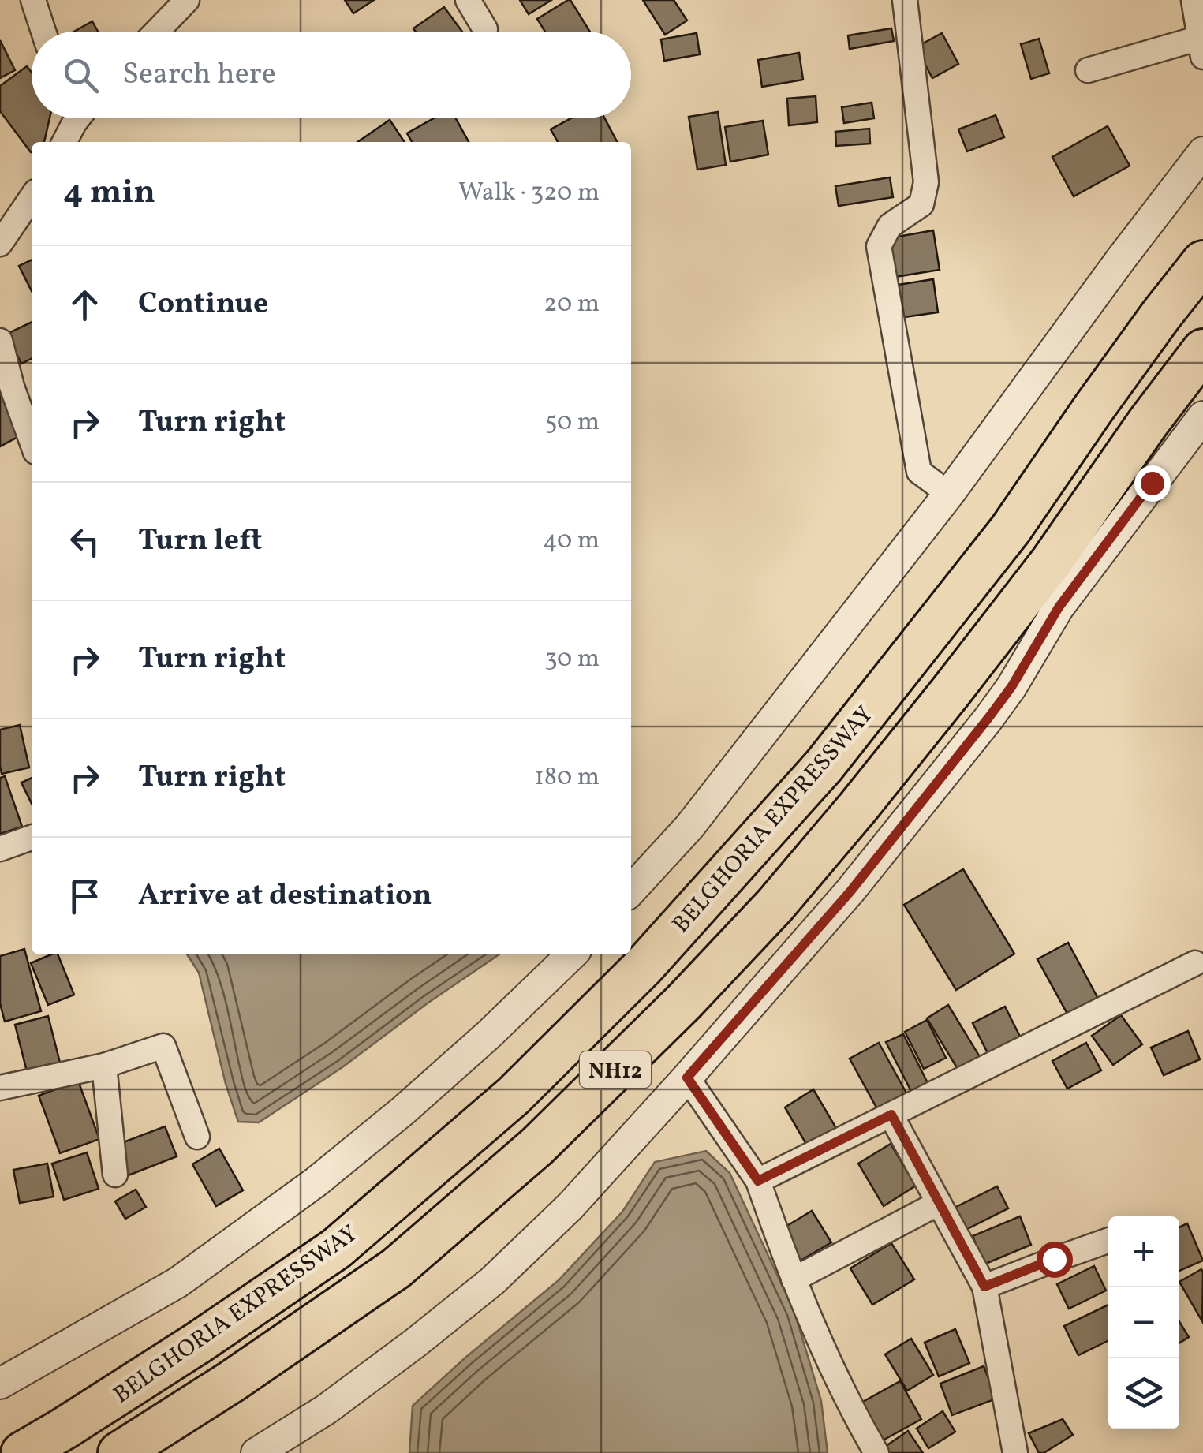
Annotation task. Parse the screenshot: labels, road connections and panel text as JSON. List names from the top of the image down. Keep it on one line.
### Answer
{"streets":{"highway":["BELGHORIA EXPRESSWAY","NH12"]},"page":{"search":"Search here","heading":["4 min","Walk · 320 m"],"list":[["Continue","20 m"],["Turn right","50 m"],["Turn left","40 m"],["Turn right","30 m"],["Turn right","180 m"],"Arrive at destination"],"map_buttons":["+","−"]}}
